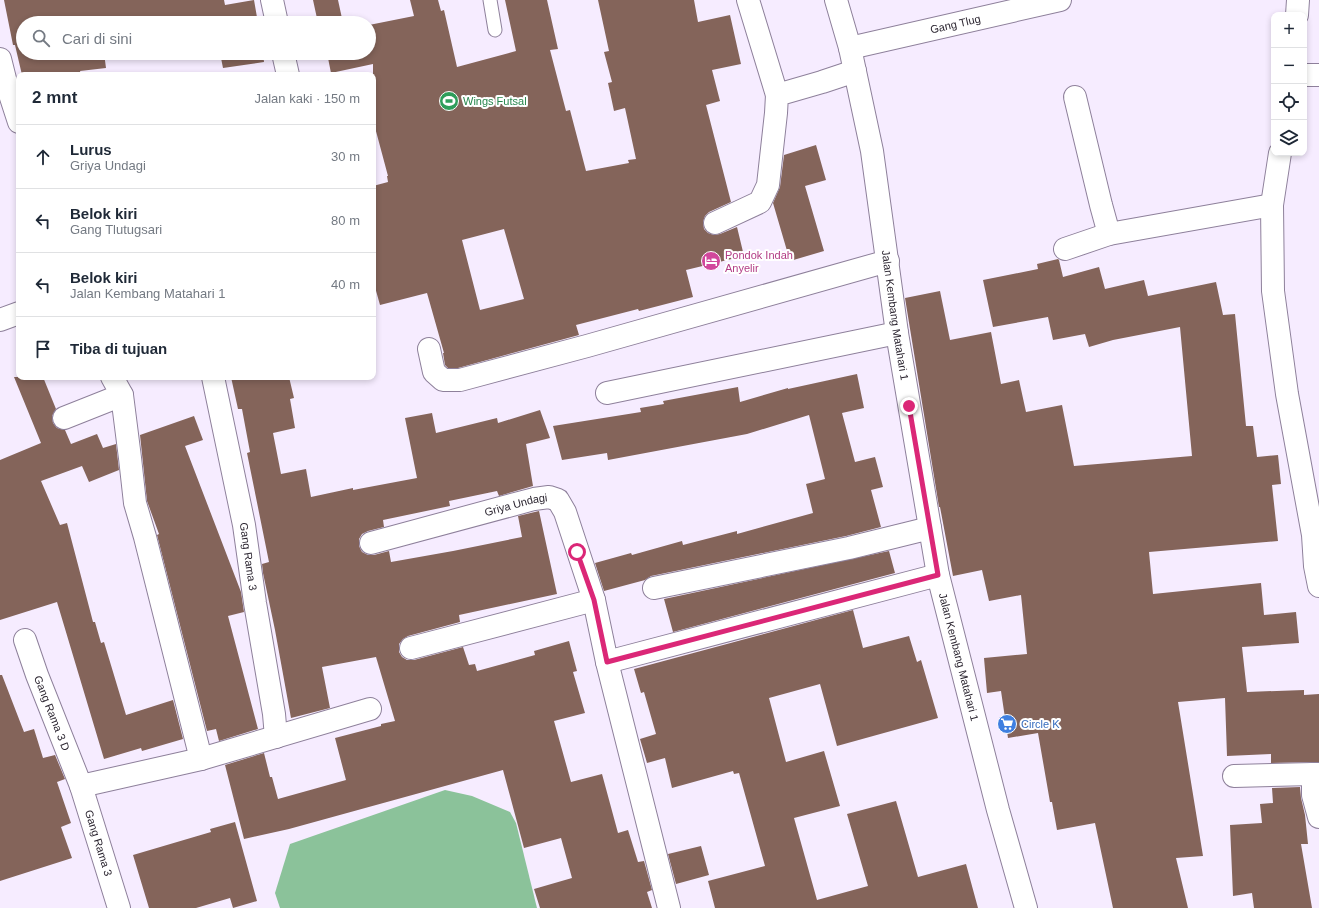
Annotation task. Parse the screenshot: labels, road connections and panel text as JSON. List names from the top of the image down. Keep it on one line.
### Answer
{"streets":{"street":["Gang Tlug","Jalan Kembang Matahari 1","Griya Undagi","Gang Rama 3","Gang Rama 3 D"]},"crossings":[["Gang Tlug","Jalan Kembang Matahari 1"],["Gang Rama 3","Gang Rama 3 D"]],"places":{"sports":["Wings Futsal"],"hotel":["Pondok Indah Anyelir"],"supermarket":["Circle K"]},"page":{"map_buttons":["+","−"],"search":"Cari di sini","heading":["2 mnt","Jalan kaki · 150 m"],"list":[["Lurus","Griya Undagi","30 m"],["Belok kiri","Gang Tlutugsari","80 m"],["Belok kiri","Jalan Kembang Matahari 1","40 m"],"Tiba di tujuan"]}}
